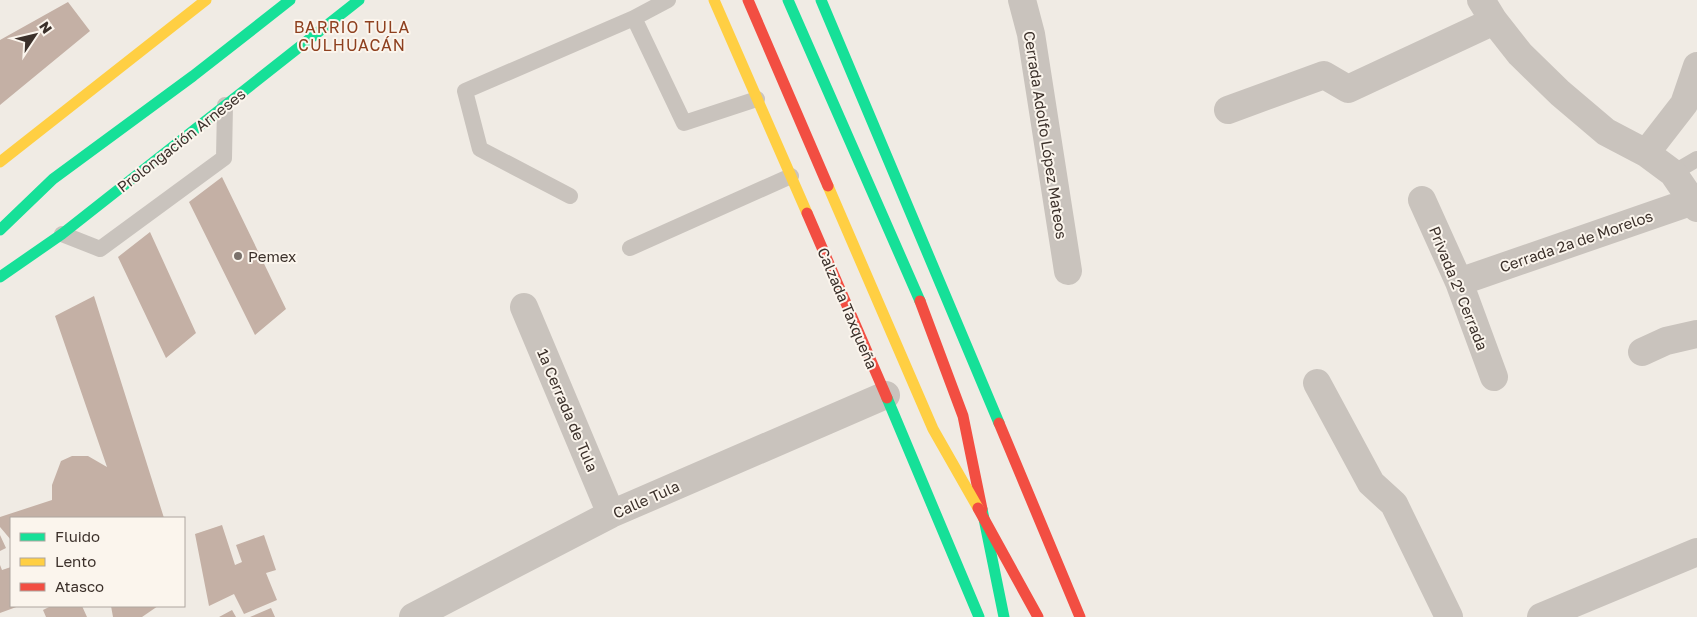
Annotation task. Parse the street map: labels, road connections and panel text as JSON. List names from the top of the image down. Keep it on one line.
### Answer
{"streets":{"main road":["Prolongación Arneses","Calzada Taxqueña"],"street":["Cerrada Adolfo López Mateos","Cerrada 2ª de Morelos","Privada 2º Cerrada","1ª Cerrada de Tula","Calle Tula"]},"crossings":[["Cerrada 2ª de Morelos","Privada 2º Cerrada"],["Calzada Taxqueña","Calle Tula"],["1ª Cerrada de Tula","Calle Tula"]],"districts":["BARRIO TULA CULHUACÁN"],"places":["Pemex"],"legend":["Fluido","Lento","Atasco"],"north":"top right"}
